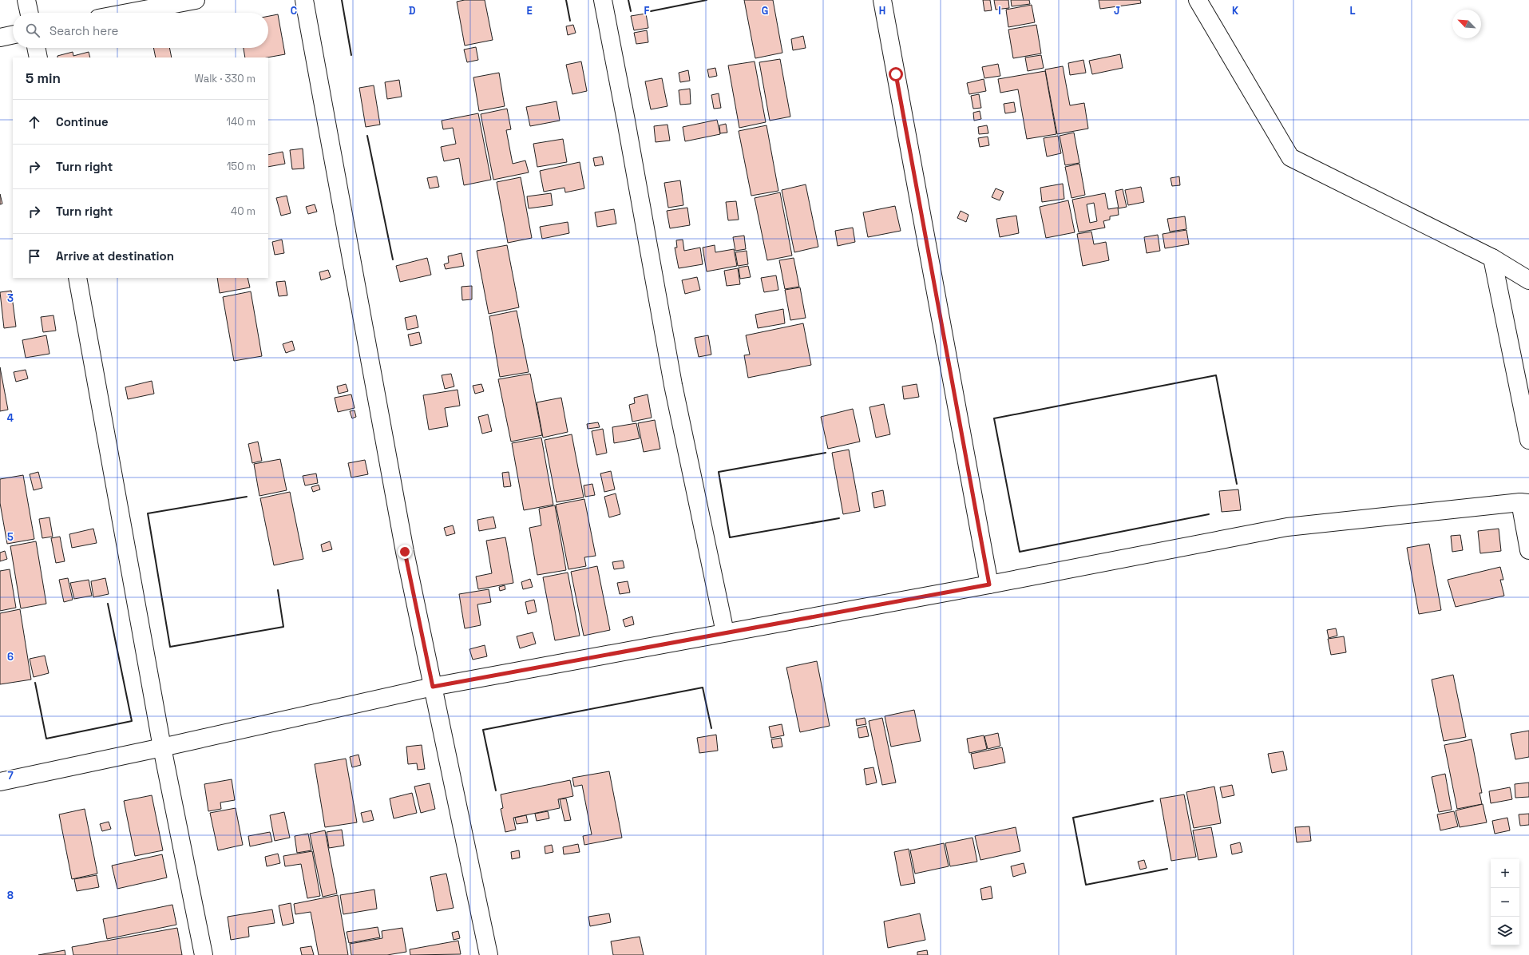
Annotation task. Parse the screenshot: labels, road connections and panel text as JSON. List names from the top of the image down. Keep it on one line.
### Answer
{"north":"top left","page":{"search":"Search here","heading":["5 min","Walk · 330 m"],"list":[["Continue","140 m"],["Turn right","150 m"],["Turn right","40 m"],"Arrive at destination"],"map_buttons":["+","−"]},"grid":{"columns":["C","D","E","F","G","H","I","J","K","L"],"rows":["3","4","5","6","7","8"]}}
